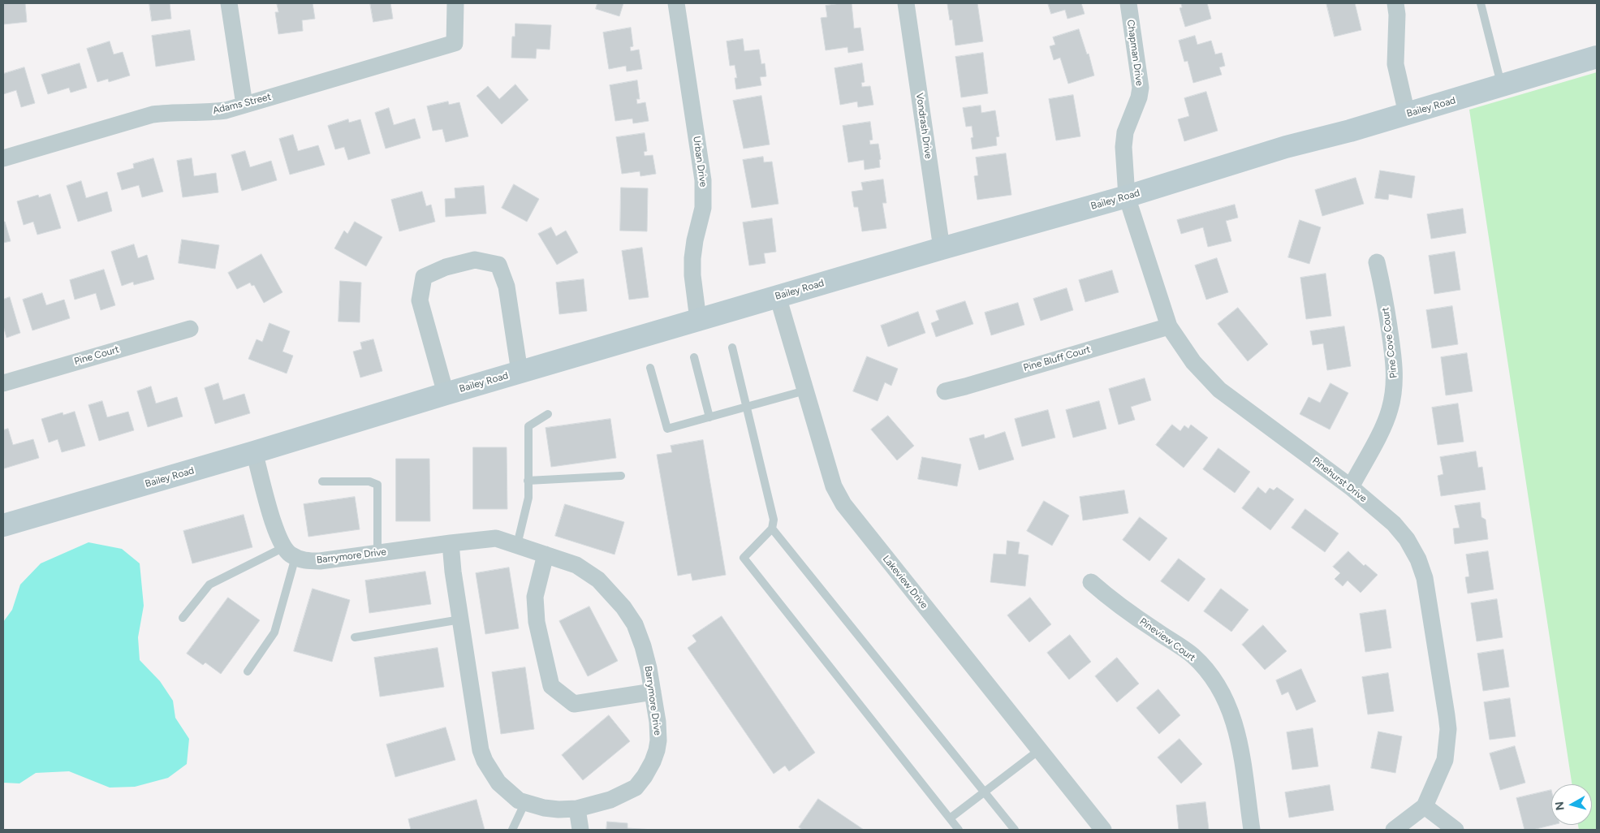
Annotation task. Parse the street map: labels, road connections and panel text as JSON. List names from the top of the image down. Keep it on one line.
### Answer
{"streets":{"street":["Chapman Drive","Adams Street","Bailey Road","Vondrash Drive","Urban Drive","Pine Cove Court","Pine Court","Pine Bluff Court","Pinehurst Drive","Barrymore Drive","Lakeview Drive","Pineview Court"]},"crossings":[["Chapman Drive","Bailey Road"],["Chapman Drive","Pinehurst Drive"],["Bailey Road","Vondrash Drive"],["Bailey Road","Urban Drive"],["Bailey Road","Pinehurst Drive"],["Bailey Road","Lakeview Drive"],["Pine Cove Court","Pinehurst Drive"],["Pine Bluff Court","Pinehurst Drive"]],"north":"left"}
